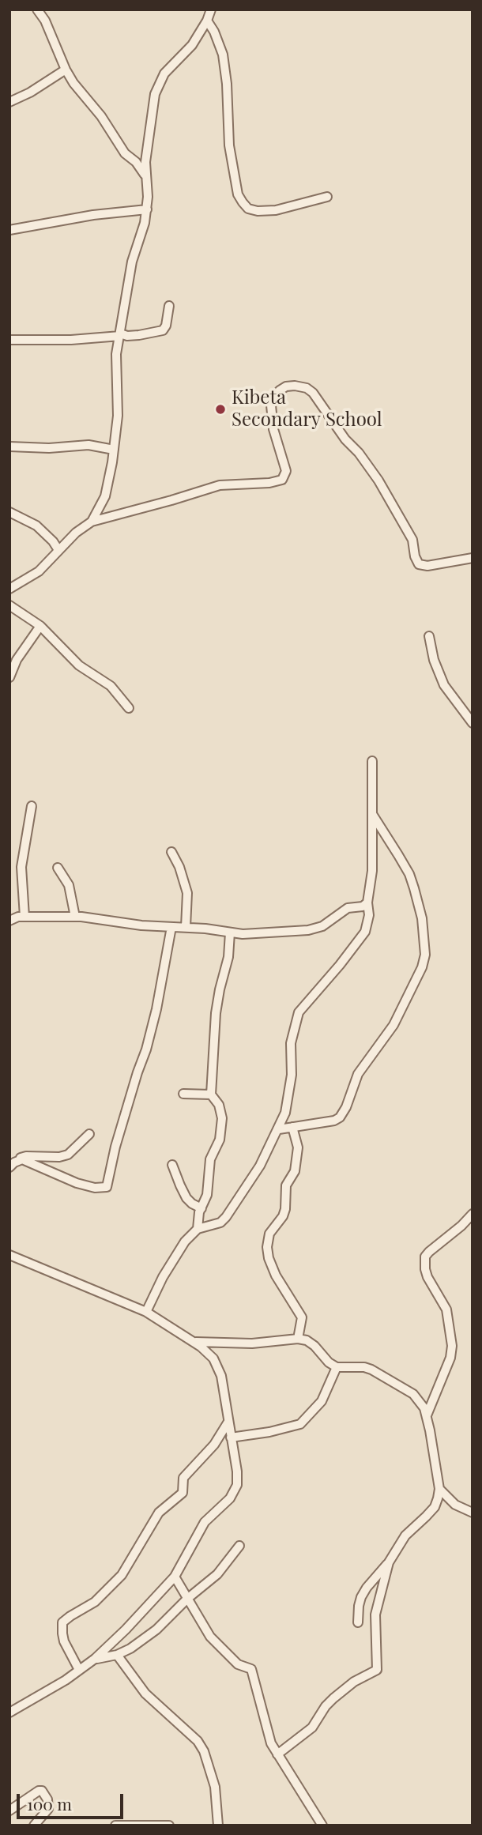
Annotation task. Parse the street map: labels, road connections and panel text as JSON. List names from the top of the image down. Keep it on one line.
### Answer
{"places":["Kibeta Secondary School"],"scale_bar":"100 m"}
